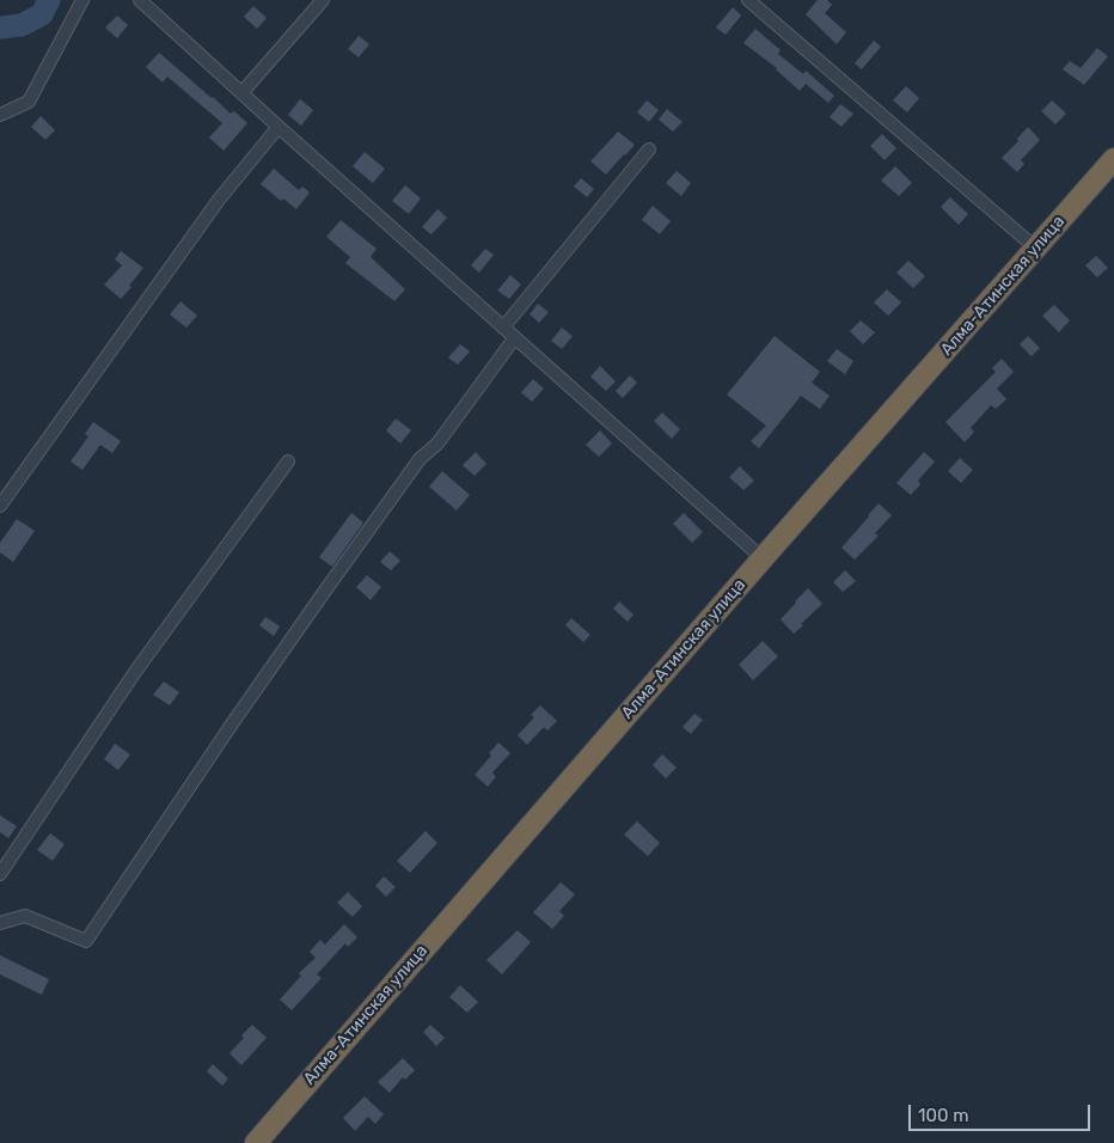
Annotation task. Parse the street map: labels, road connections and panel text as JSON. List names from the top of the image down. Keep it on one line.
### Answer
{"streets":{"highway":["Алма-Атинская улица"]},"scale_bar":"100 m"}
